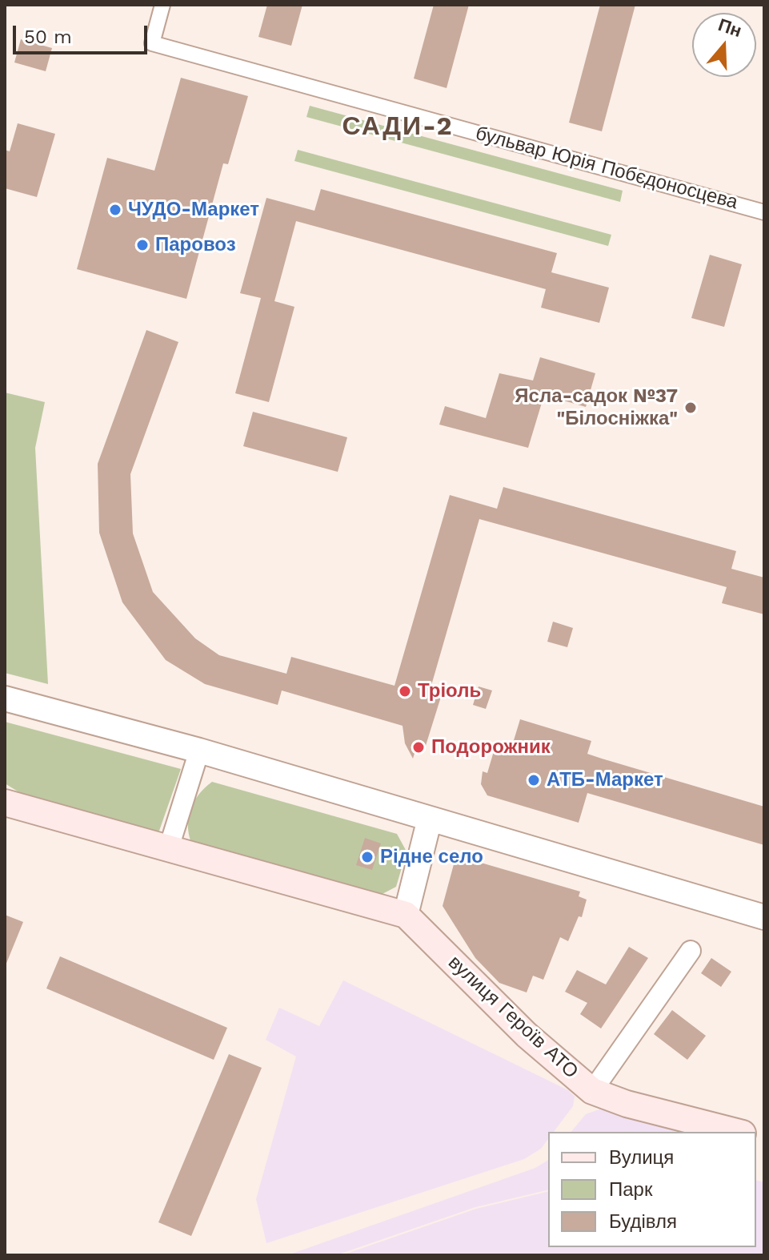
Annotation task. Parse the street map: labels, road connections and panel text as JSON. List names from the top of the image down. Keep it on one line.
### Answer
{"streets":{"main road":["вулиця Героїв АТО"],"street":["бульвар Юрія Побєдоносцева"]},"districts":["САДИ-2"],"places":["ЧУДО-Маркет","Паровоз","Ясла-садок №37 \"Білосніжка\"","Тріоль","Подорожник","АТБ-Маркет","Рідне село"],"legend":["Вулиця","Парк","Будівля"],"scale_bar":"50 m","north":"top"}
